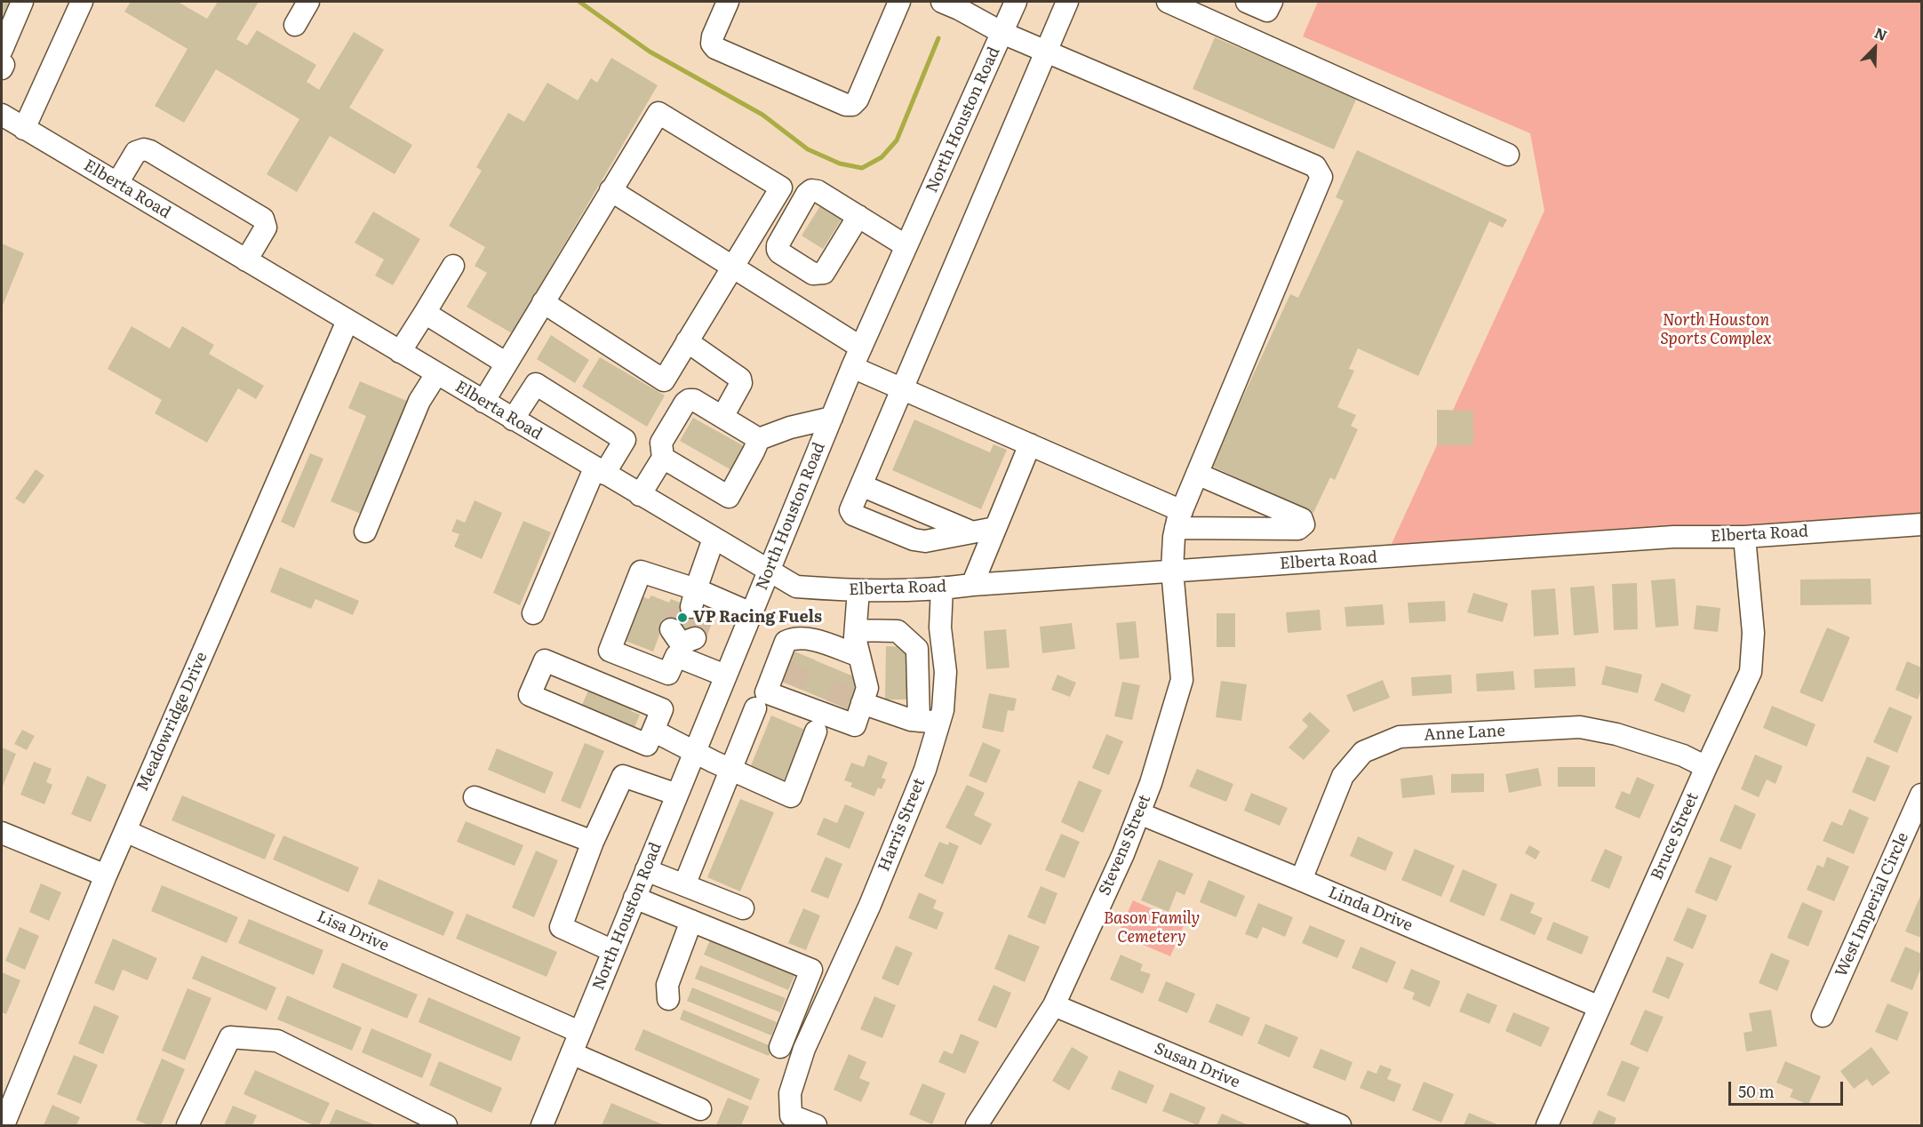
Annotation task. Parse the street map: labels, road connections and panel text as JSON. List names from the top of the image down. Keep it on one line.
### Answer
{"streets":{"street":["North Houston Road","Elberta Road","Meadowridge Drive","Anne Lane","Harris Street","Bruce Street","Stevens Street","West Imperial Circle","Linda Drive","Lisa Drive","Susan Drive"]},"crossings":[["North Houston Road","Elberta Road"],["North Houston Road","Lisa Drive"],["Elberta Road","Meadowridge Drive"],["Elberta Road","Harris Street"],["Elberta Road","Bruce Street"],["Elberta Road","Stevens Street"],["Meadowridge Drive","Lisa Drive"],["Anne Lane","Bruce Street"],["Anne Lane","Linda Drive"],["Bruce Street","Linda Drive"],["Stevens Street","Linda Drive"],["Stevens Street","Susan Drive"]],"parks":["North Houston Sports Complex","Bason Family Cemetery"],"places":["VP Racing Fuels"],"scale_bar":"50 m","north":"top right"}
